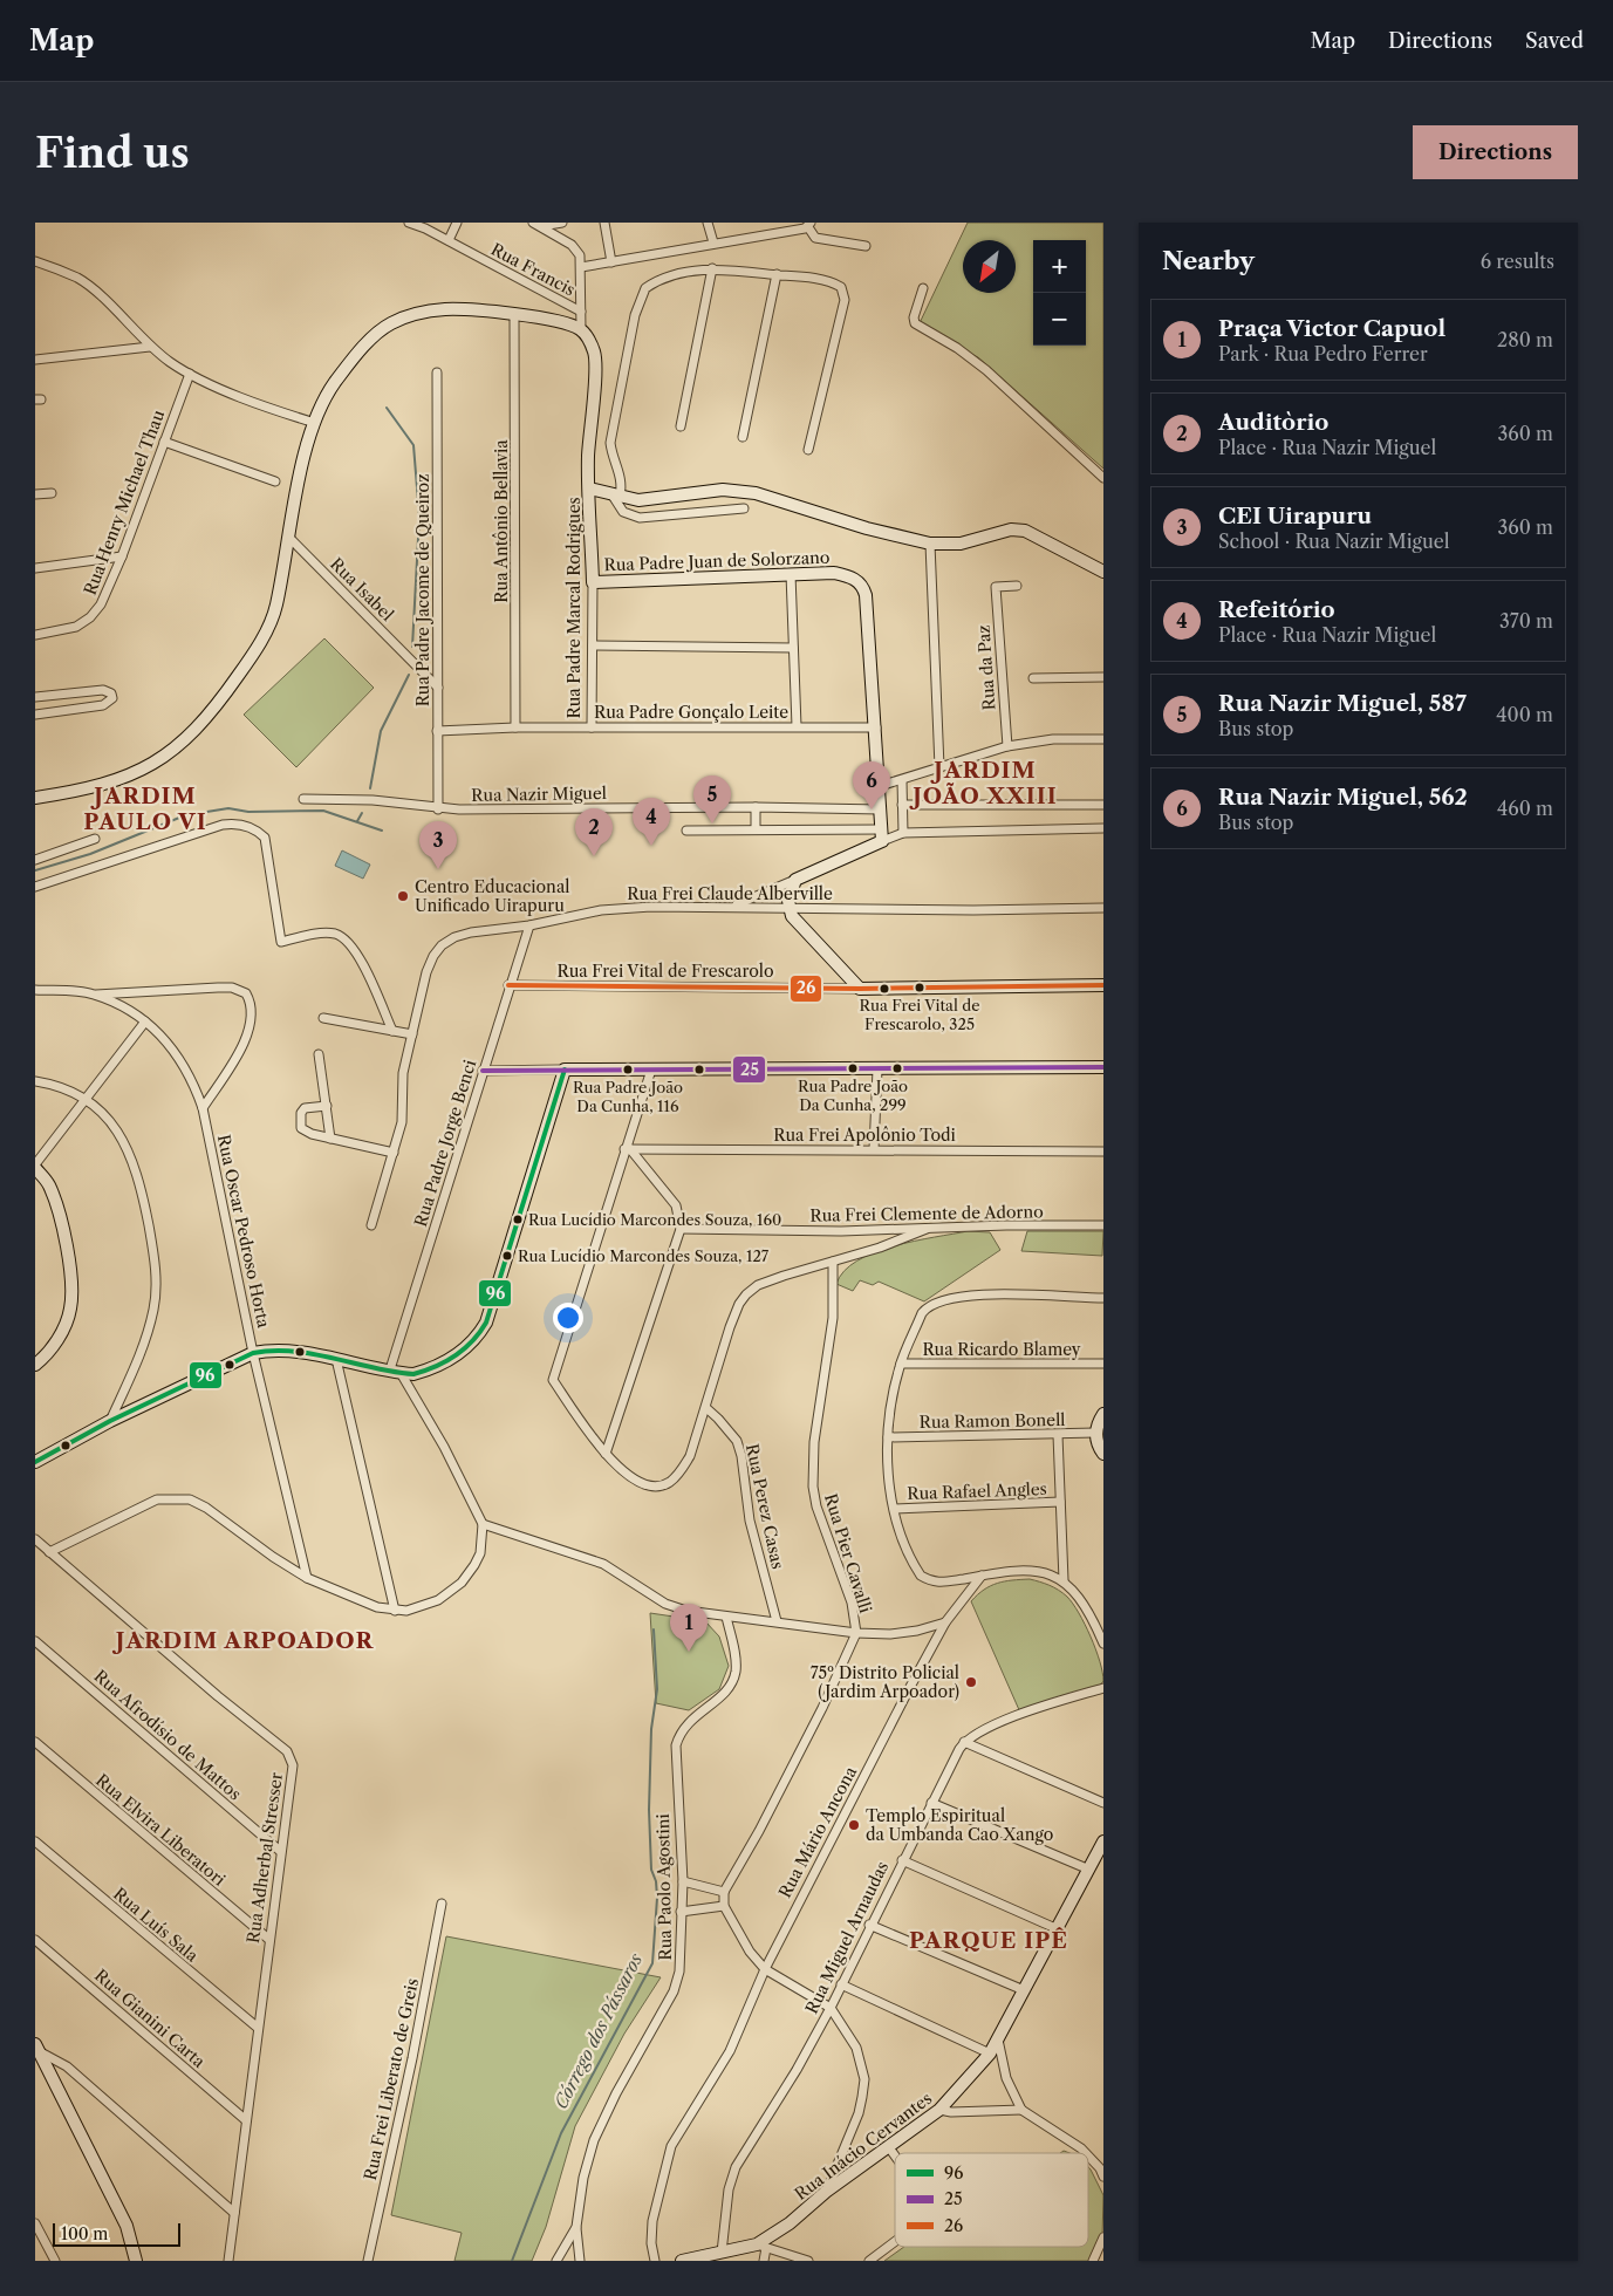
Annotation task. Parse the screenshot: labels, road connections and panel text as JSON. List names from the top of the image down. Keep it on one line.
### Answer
{"streets":{"main road":["Rua Padre Juan de Solorzano","Rua Padre Marcal Rodrigues","Rua Frei Vital de Frescarolo","Rua Inácio Cervantes"],"street":["Rua Francis","Rua Henry Michael Thau","Rua Antônio Bellavia","Rua Isabel","Rua Padre Jacome de Queiroz","Rua da Paz","Rua Padre Gonçalo Leite","Rua Nazir Miguel","Rua Frei Claude Alberville","Rua Frei Apolônio Todi","Rua Padre Jorge Benci","Rua Frei Clemente de Adorno","Rua Oscar Pedroso Horta","Rua Ricardo Blamey","Rua Ramon Bonell","Rua Rafael Angles","Rua Perez Casas","Rua Pier Cavalli","Rua Afrodísio de Mattos","Rua Elvira Liberatori","Rua Mário Ancona","Rua Adherbal Stresser","Rua Paolo Agostini","Rua Luís Sala","Rua Miguel Arnaudas","Rua Gianini Carta","Rua Frei Liberato de Greis"]},"crossings":[["Rua Antônio Bellavia","Rua Padre Gonçalo Leite"],["Rua Padre Juan de Solorzano","Rua Padre Marcal Rodrigues"],["Rua Padre Juan de Solorzano","Rua Padre Gonçalo Leite"],["Rua Padre Juan de Solorzano","Rua Nazir Miguel"],["Rua Isabel","Rua Padre Jacome de Queiroz"],["Rua Padre Jacome de Queiroz","Rua Padre Gonçalo Leite"],["Rua Padre Jacome de Queiroz","Rua Nazir Miguel"],["Rua Padre Marcal Rodrigues","Rua Padre Gonçalo Leite"],["Rua Frei Claude Alberville","Rua Padre Jorge Benci"],["Rua Frei Vital de Frescarolo","Rua Padre Jorge Benci"],["Rua Afrodísio de Mattos","Rua Adherbal Stresser"],["Rua Elvira Liberatori","Rua Adherbal Stresser"],["Rua Adherbal Stresser","Rua Luís Sala"],["Rua Adherbal Stresser","Rua Gianini Carta"],["Rua Miguel Arnaudas","Rua Inácio Cervantes"]],"districts":["JARDIM JOÃO XXIII","JARDIM PAULO VI","JARDIM ARPOADOR","PARQUE IPÊ"],"water":["Córrego dos Pássaros"],"places":["Centro Educacional Unificado Uirapuru","Rua Frei Vital de Frescarolo, 325","Rua Padre João Da Cunha, 299","Rua Padre João Da Cunha, 116","Rua Lucídio Marcondes Souza, 160","Rua Lucídio Marcondes Souza, 127","75º Distrito Policial (Jardim Arpoador)","Templo Espiritual da Umbanda Cao Xango"],"lines":["transit line 26","transit line 25","transit line 96"],"legend":["96","25","26"],"scale_bar":"100 m","north":"bottom left","page":{"header":"Map","nav":["Map","Directions","Saved"],"buttons":"Directions","title":"Find us","heading":["Nearby","6 results"],"map_buttons":["+","−"],"list":[{"mark":"1","name":"Praça Victor Capuol","note":"Park · Rua Pedro Ferrer","value":"280 m"},{"mark":"2","name":"Auditòrio","note":"Place · Rua Nazir Miguel","value":"360 m"},{"mark":"3","name":"CEI Uirapuru","note":"School · Rua Nazir Miguel","value":"360 m"},{"mark":"4","name":"Refeitório","note":"Place · Rua Nazir Miguel","value":"370 m"},{"mark":"5","name":"Rua Nazir Miguel, 587","note":"Bus stop","value":"400 m"},{"mark":"6","name":"Rua Nazir Miguel, 562","note":"Bus stop","value":"460 m"}],"pins":["6","5","4","2","3","1"],"scale":"100 m"}}
